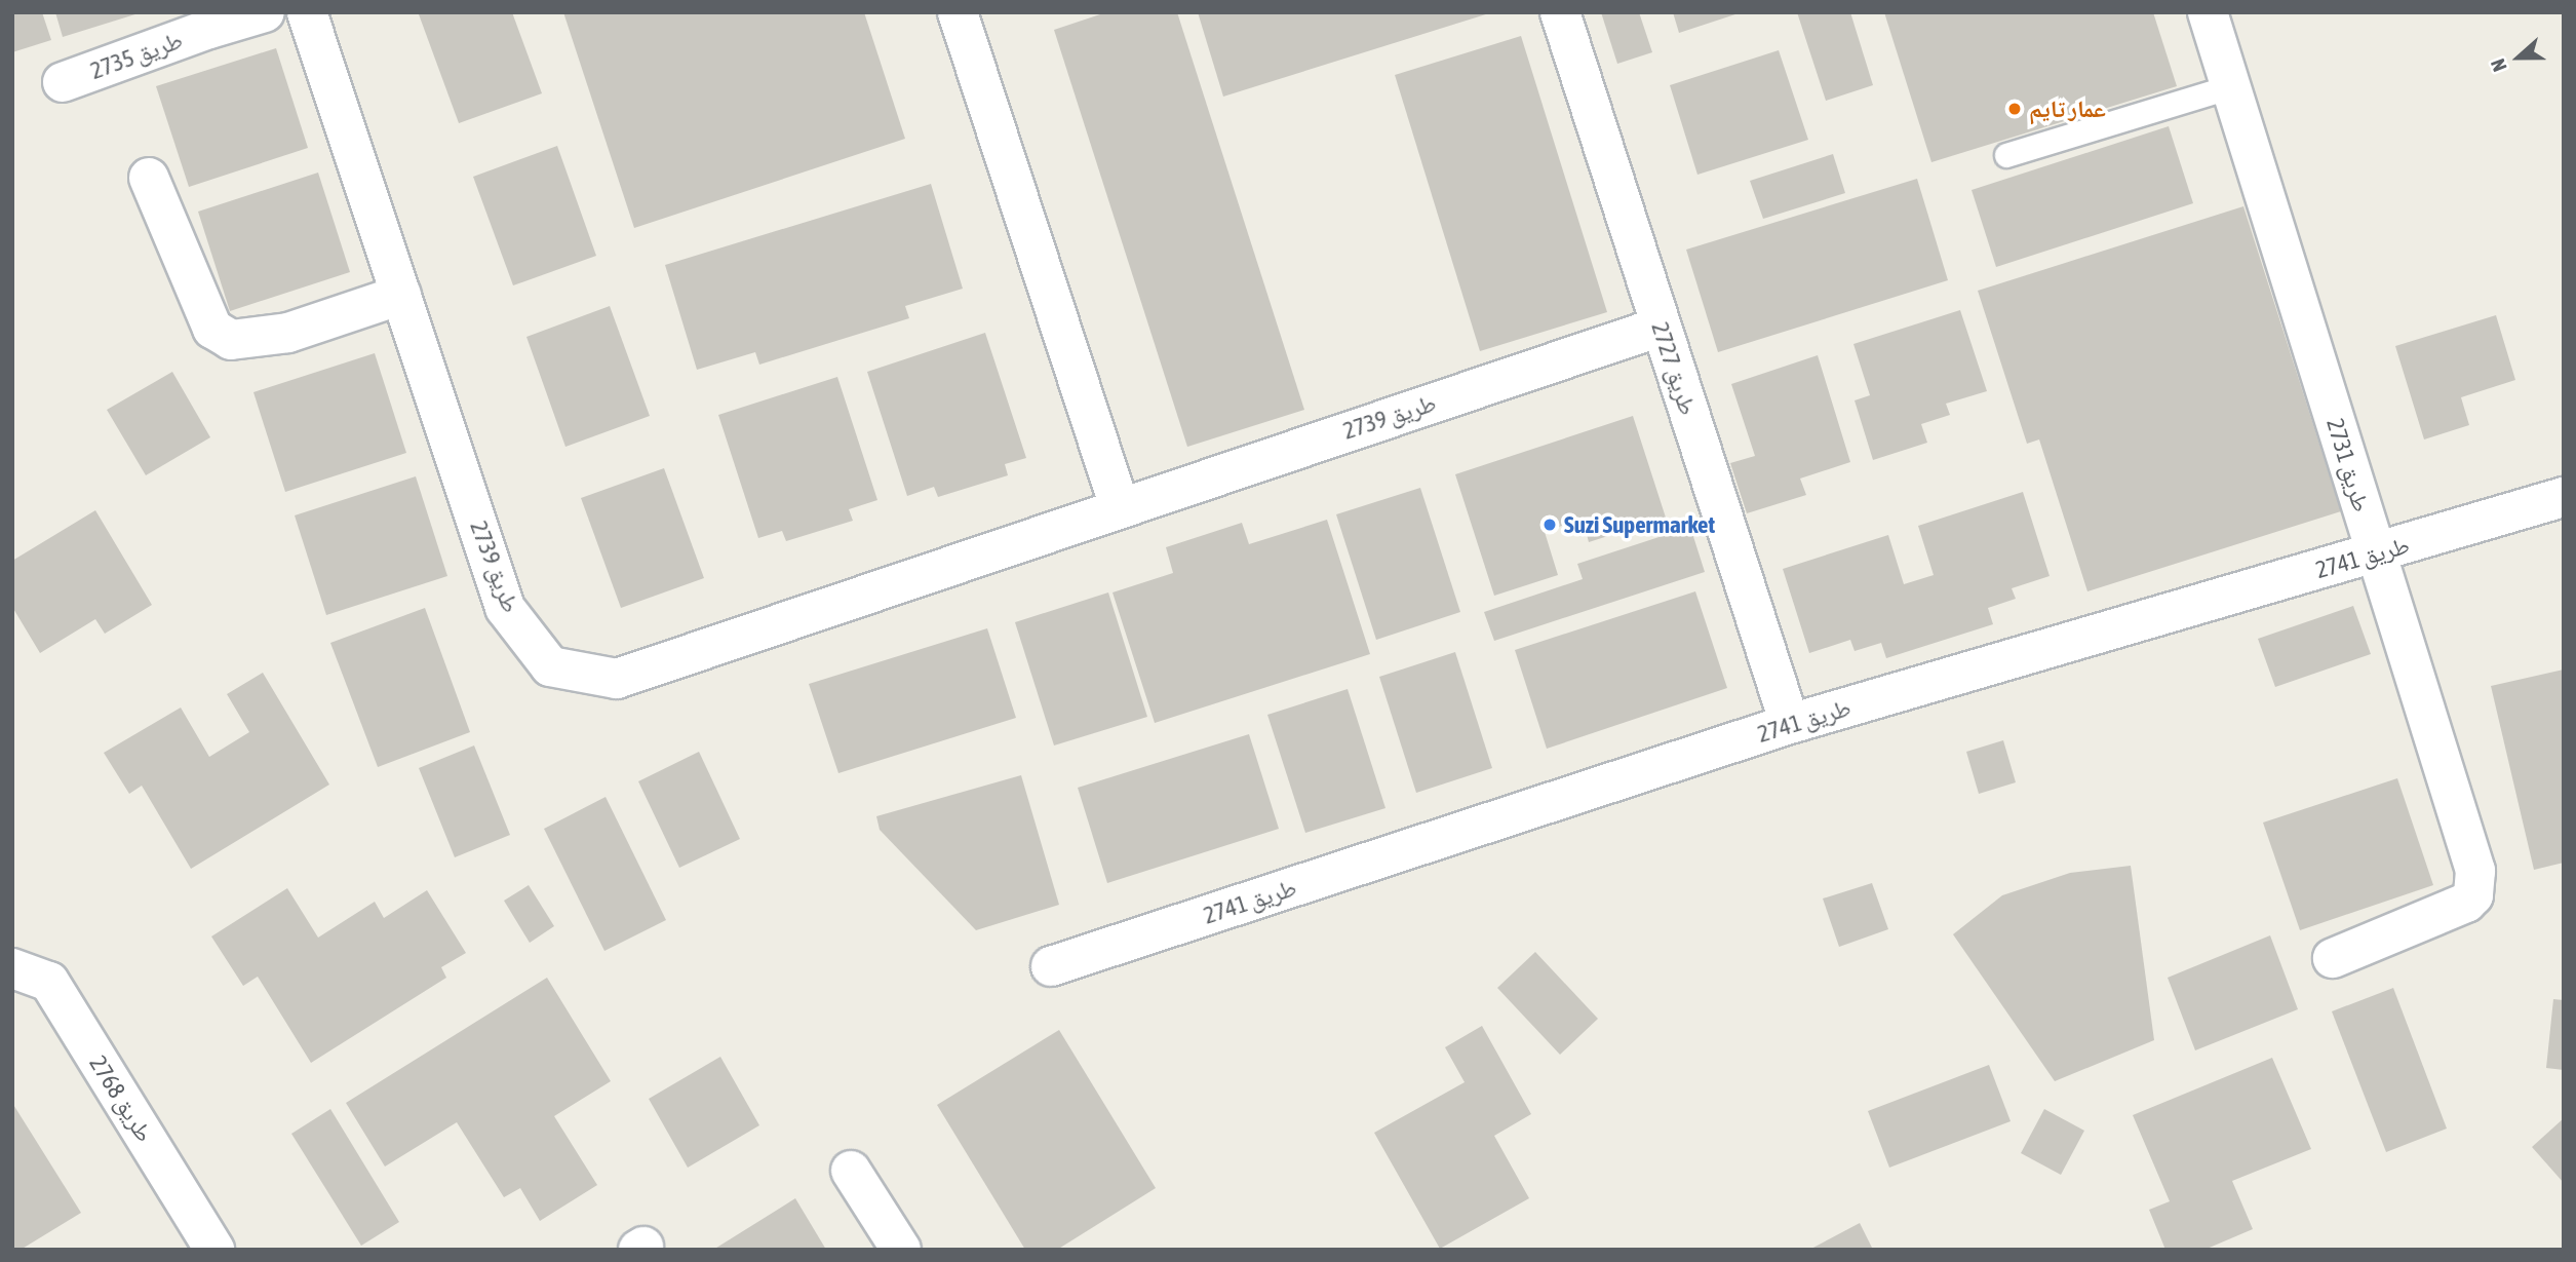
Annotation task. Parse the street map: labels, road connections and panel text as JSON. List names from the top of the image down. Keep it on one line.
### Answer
{"streets":{"street":["طريق 2735","طريق 2727","طريق 2739","طريق 2731","طريق 2741","طريق 2768"]},"crossings":[["طريق 2727","طريق 2739"],["طريق 2727","طريق 2741"],["طريق 2731","طريق 2741"]],"places":["عمار تايم","Suzi Supermarket"],"north":"left"}
